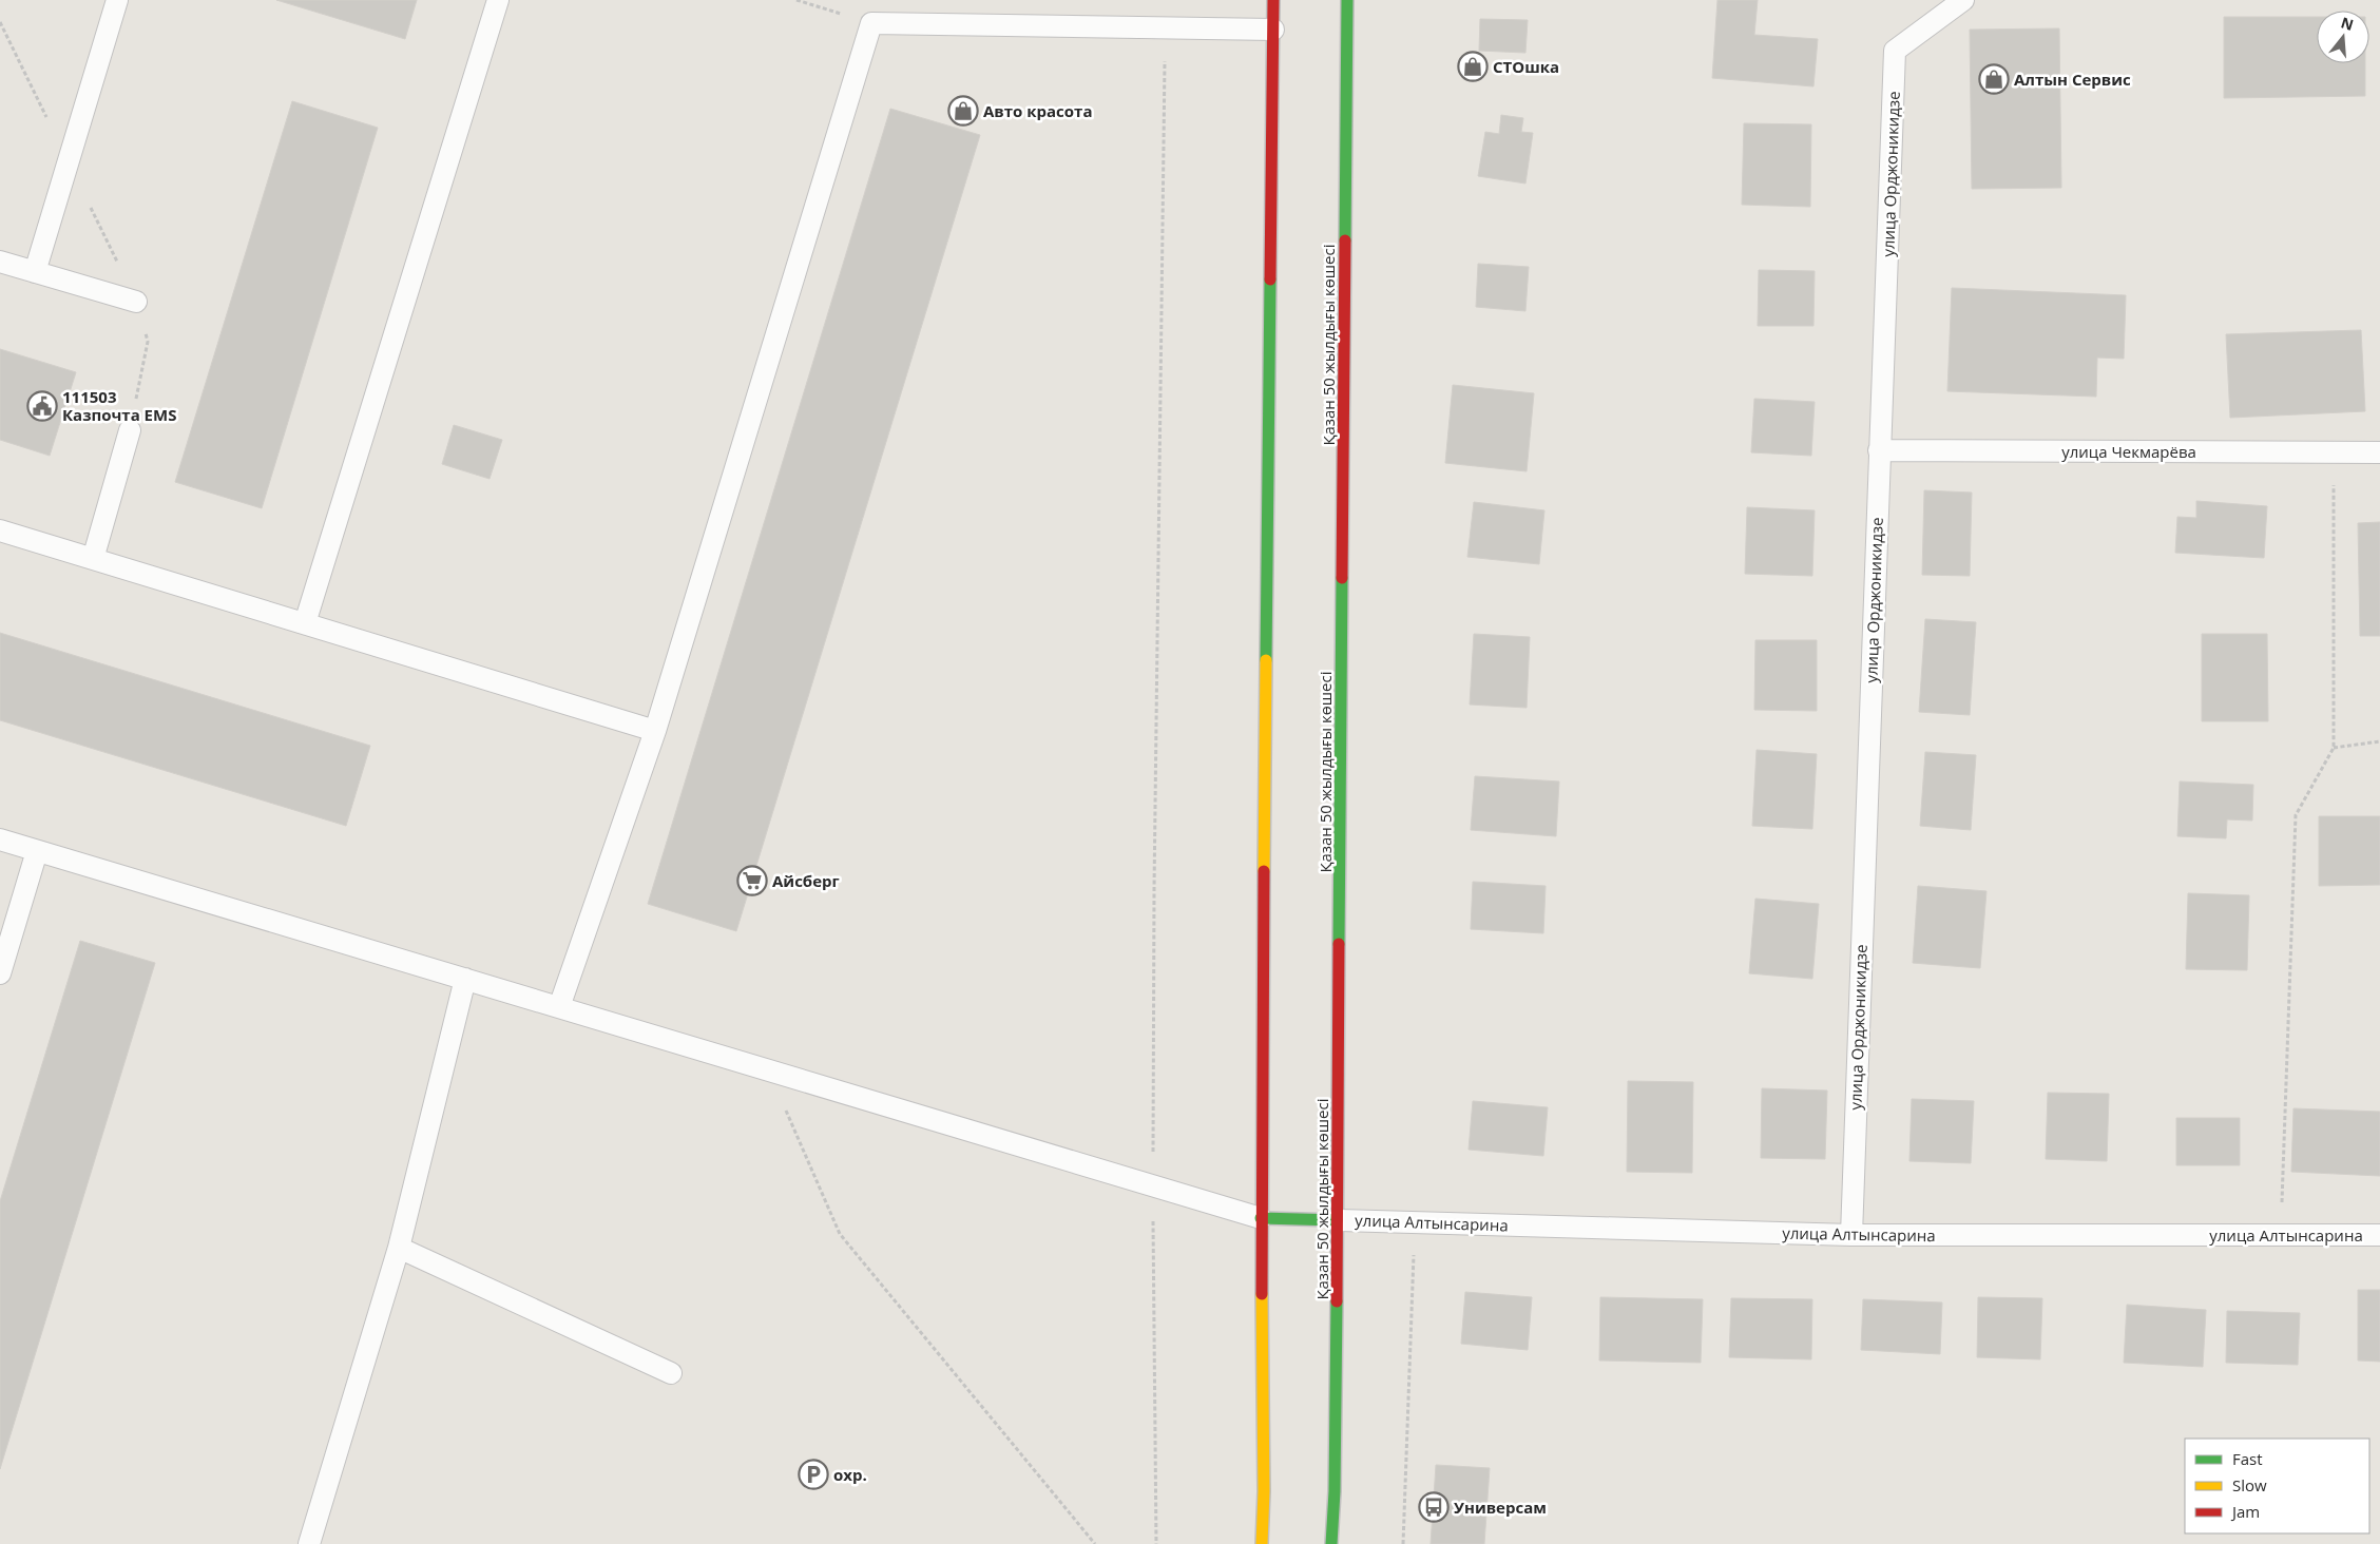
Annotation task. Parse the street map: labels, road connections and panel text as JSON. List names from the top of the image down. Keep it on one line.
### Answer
{"streets":{"street":["Қазан 50 жылдығы көшесі"],"lane":["улица Орджоникидзе","улица Чекмарёва","улица Алтынсарина"]},"crossings":[["улица Орджоникидзе","улица Чекмарёва"],["улица Орджоникидзе","улица Алтынсарина"],["Қазан 50 жылдығы көшесі","улица Алтынсарина"]],"places":{"shop":["СТОшка","Алтын Сервис","Авто красота"],"public building":["111503 Казпочта EMS"],"supermarket":["Айсберг"],"parking":["охр."],"bus stop":["Универсам"]},"legend":["Fast","Slow","Jam"],"north":"top"}
